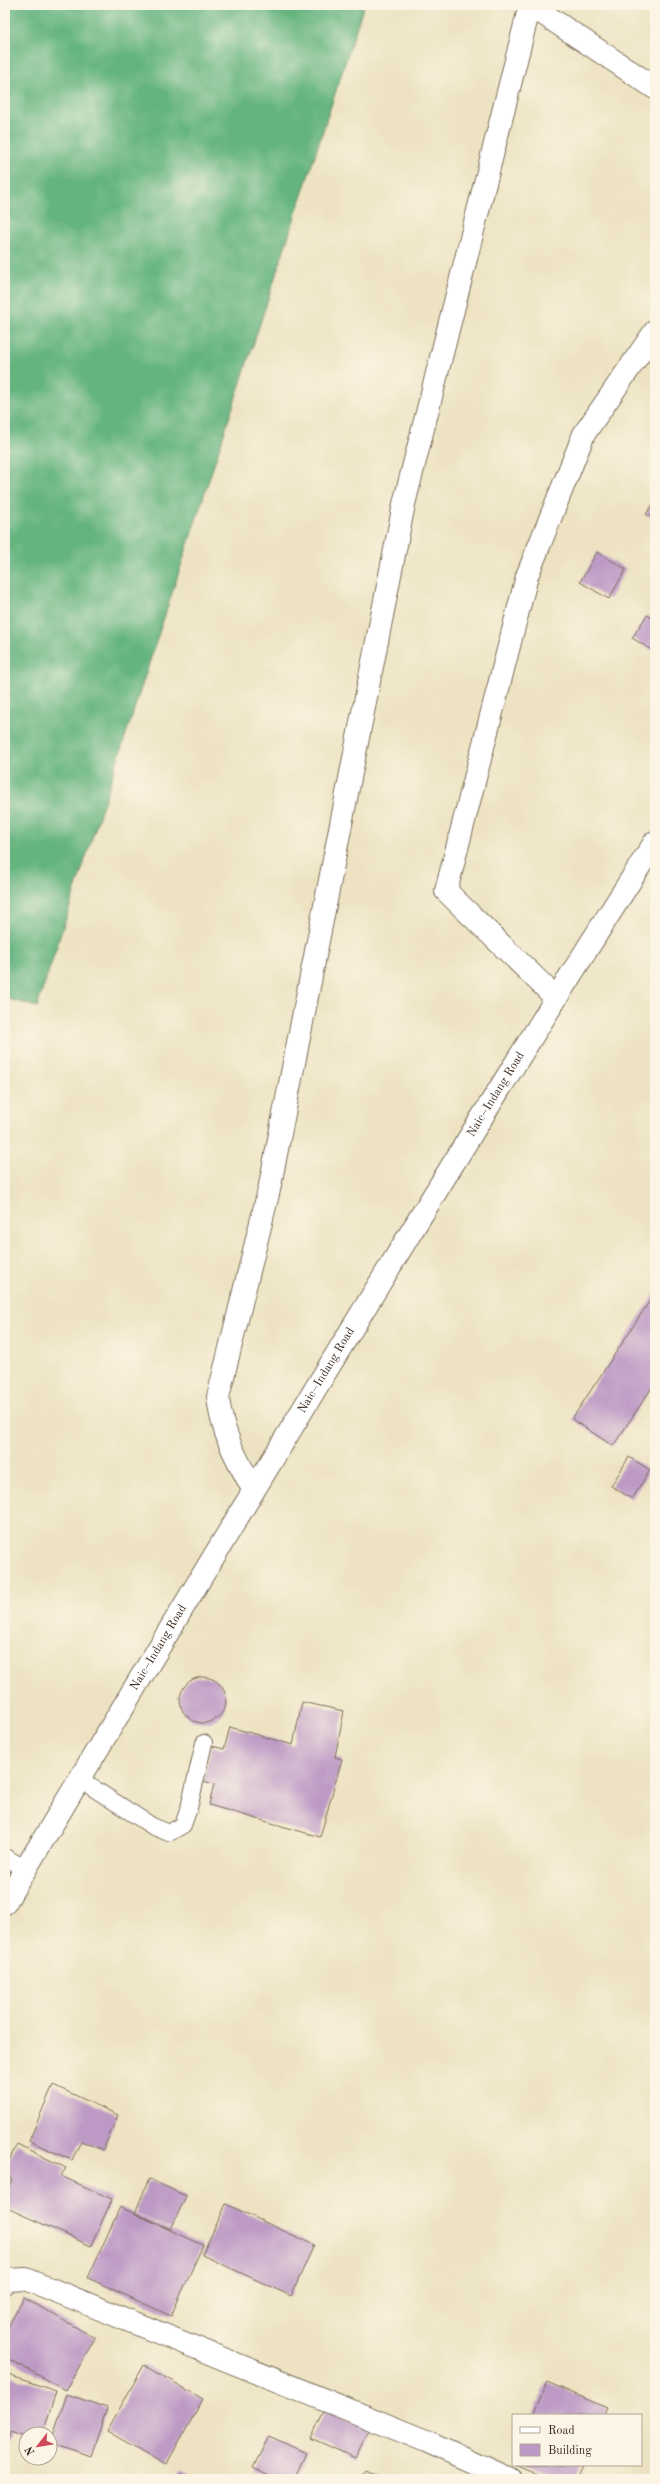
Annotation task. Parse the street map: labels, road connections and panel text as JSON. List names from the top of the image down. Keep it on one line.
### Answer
{"streets":{"street":["Naic–Indang Road"]},"legend":["Road","Building"],"north":"bottom left"}
